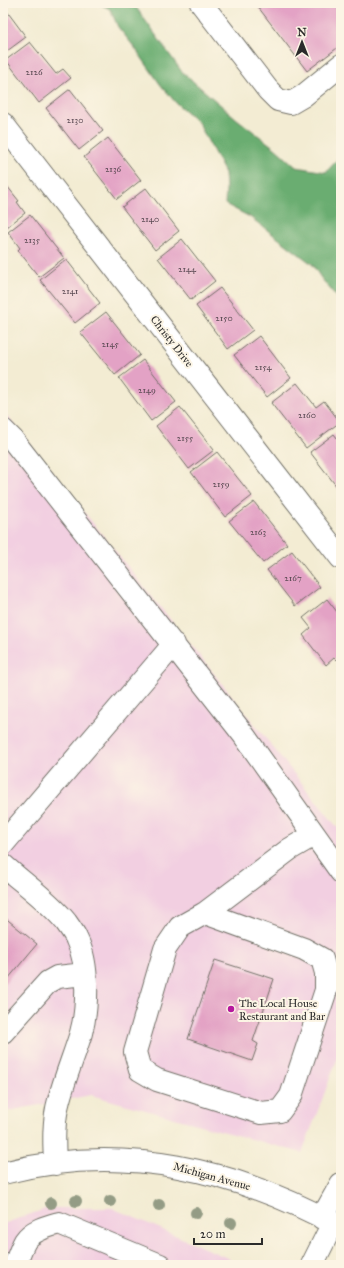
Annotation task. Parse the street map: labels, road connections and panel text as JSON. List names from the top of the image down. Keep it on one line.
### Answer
{"streets":{"street":["Christy Drive","Michigan Avenue"]},"places":["The Local House Restaurant and Bar"],"house_numbers":["2126","2130","2136","2140","2135","2144","2141","2150","2145","2154","2149","2160","2155","2159","2163","2167"],"scale_bar":"20 m","north":"top"}
